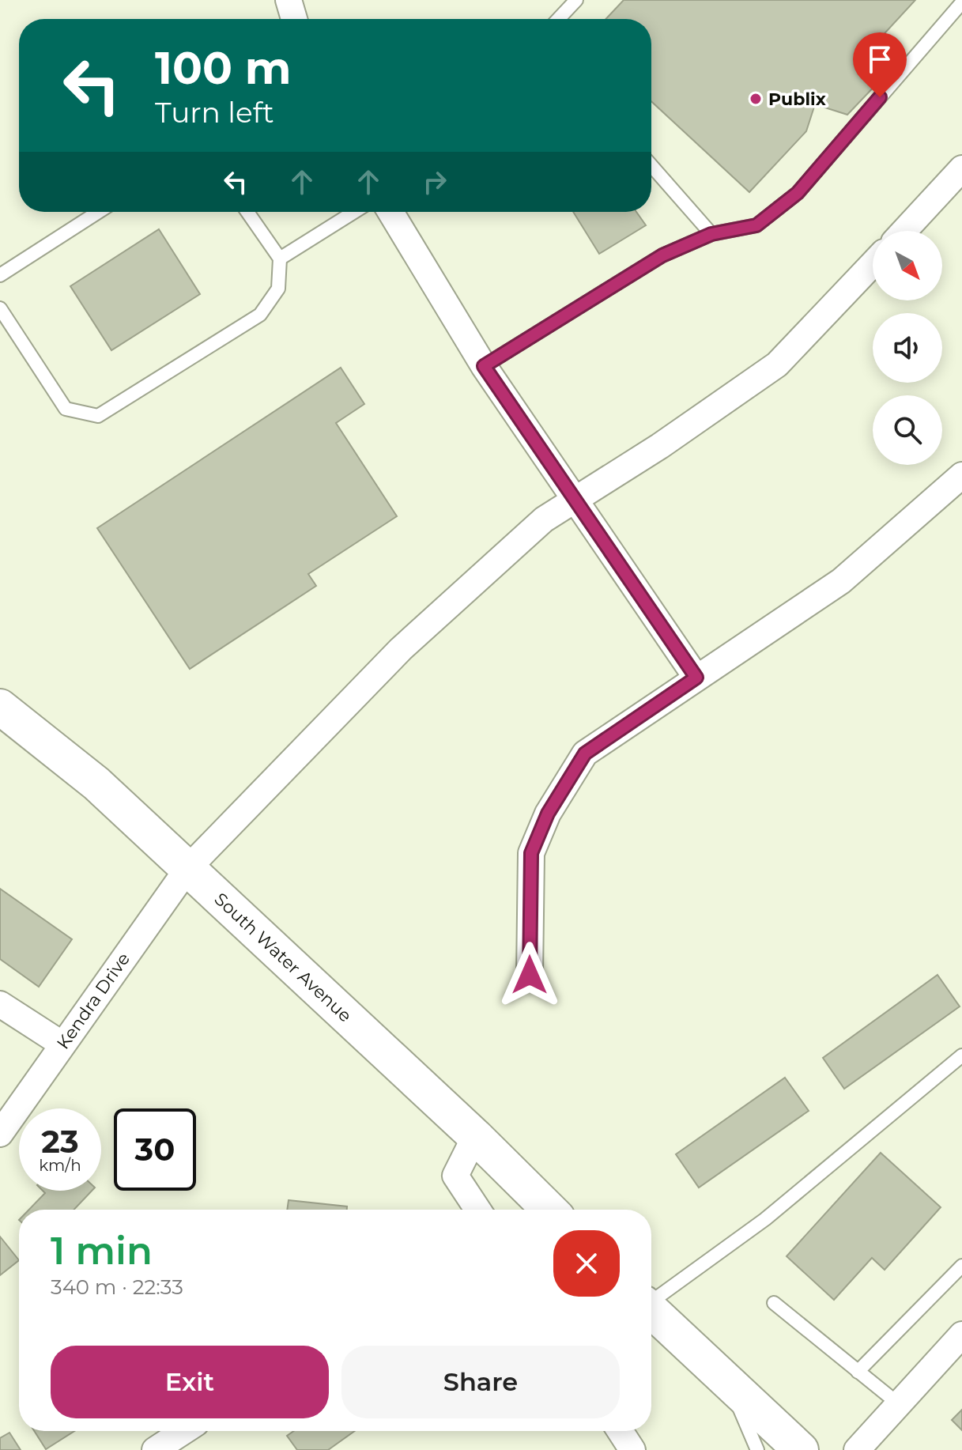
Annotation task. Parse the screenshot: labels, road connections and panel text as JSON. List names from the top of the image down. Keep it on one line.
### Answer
{"streets":{"main road":["South Water Avenue"],"street":["Kendra Drive"]},"crossings":[["South Water Avenue","Kendra Drive"]],"places":["Publix"],"north":"bottom right","page":{"turn":["100 m","Turn left"],"speed":"23 km/h","limit":"30","heading":["1 min","340 m · 22:33"],"buttons":["Exit","Share"]}}
